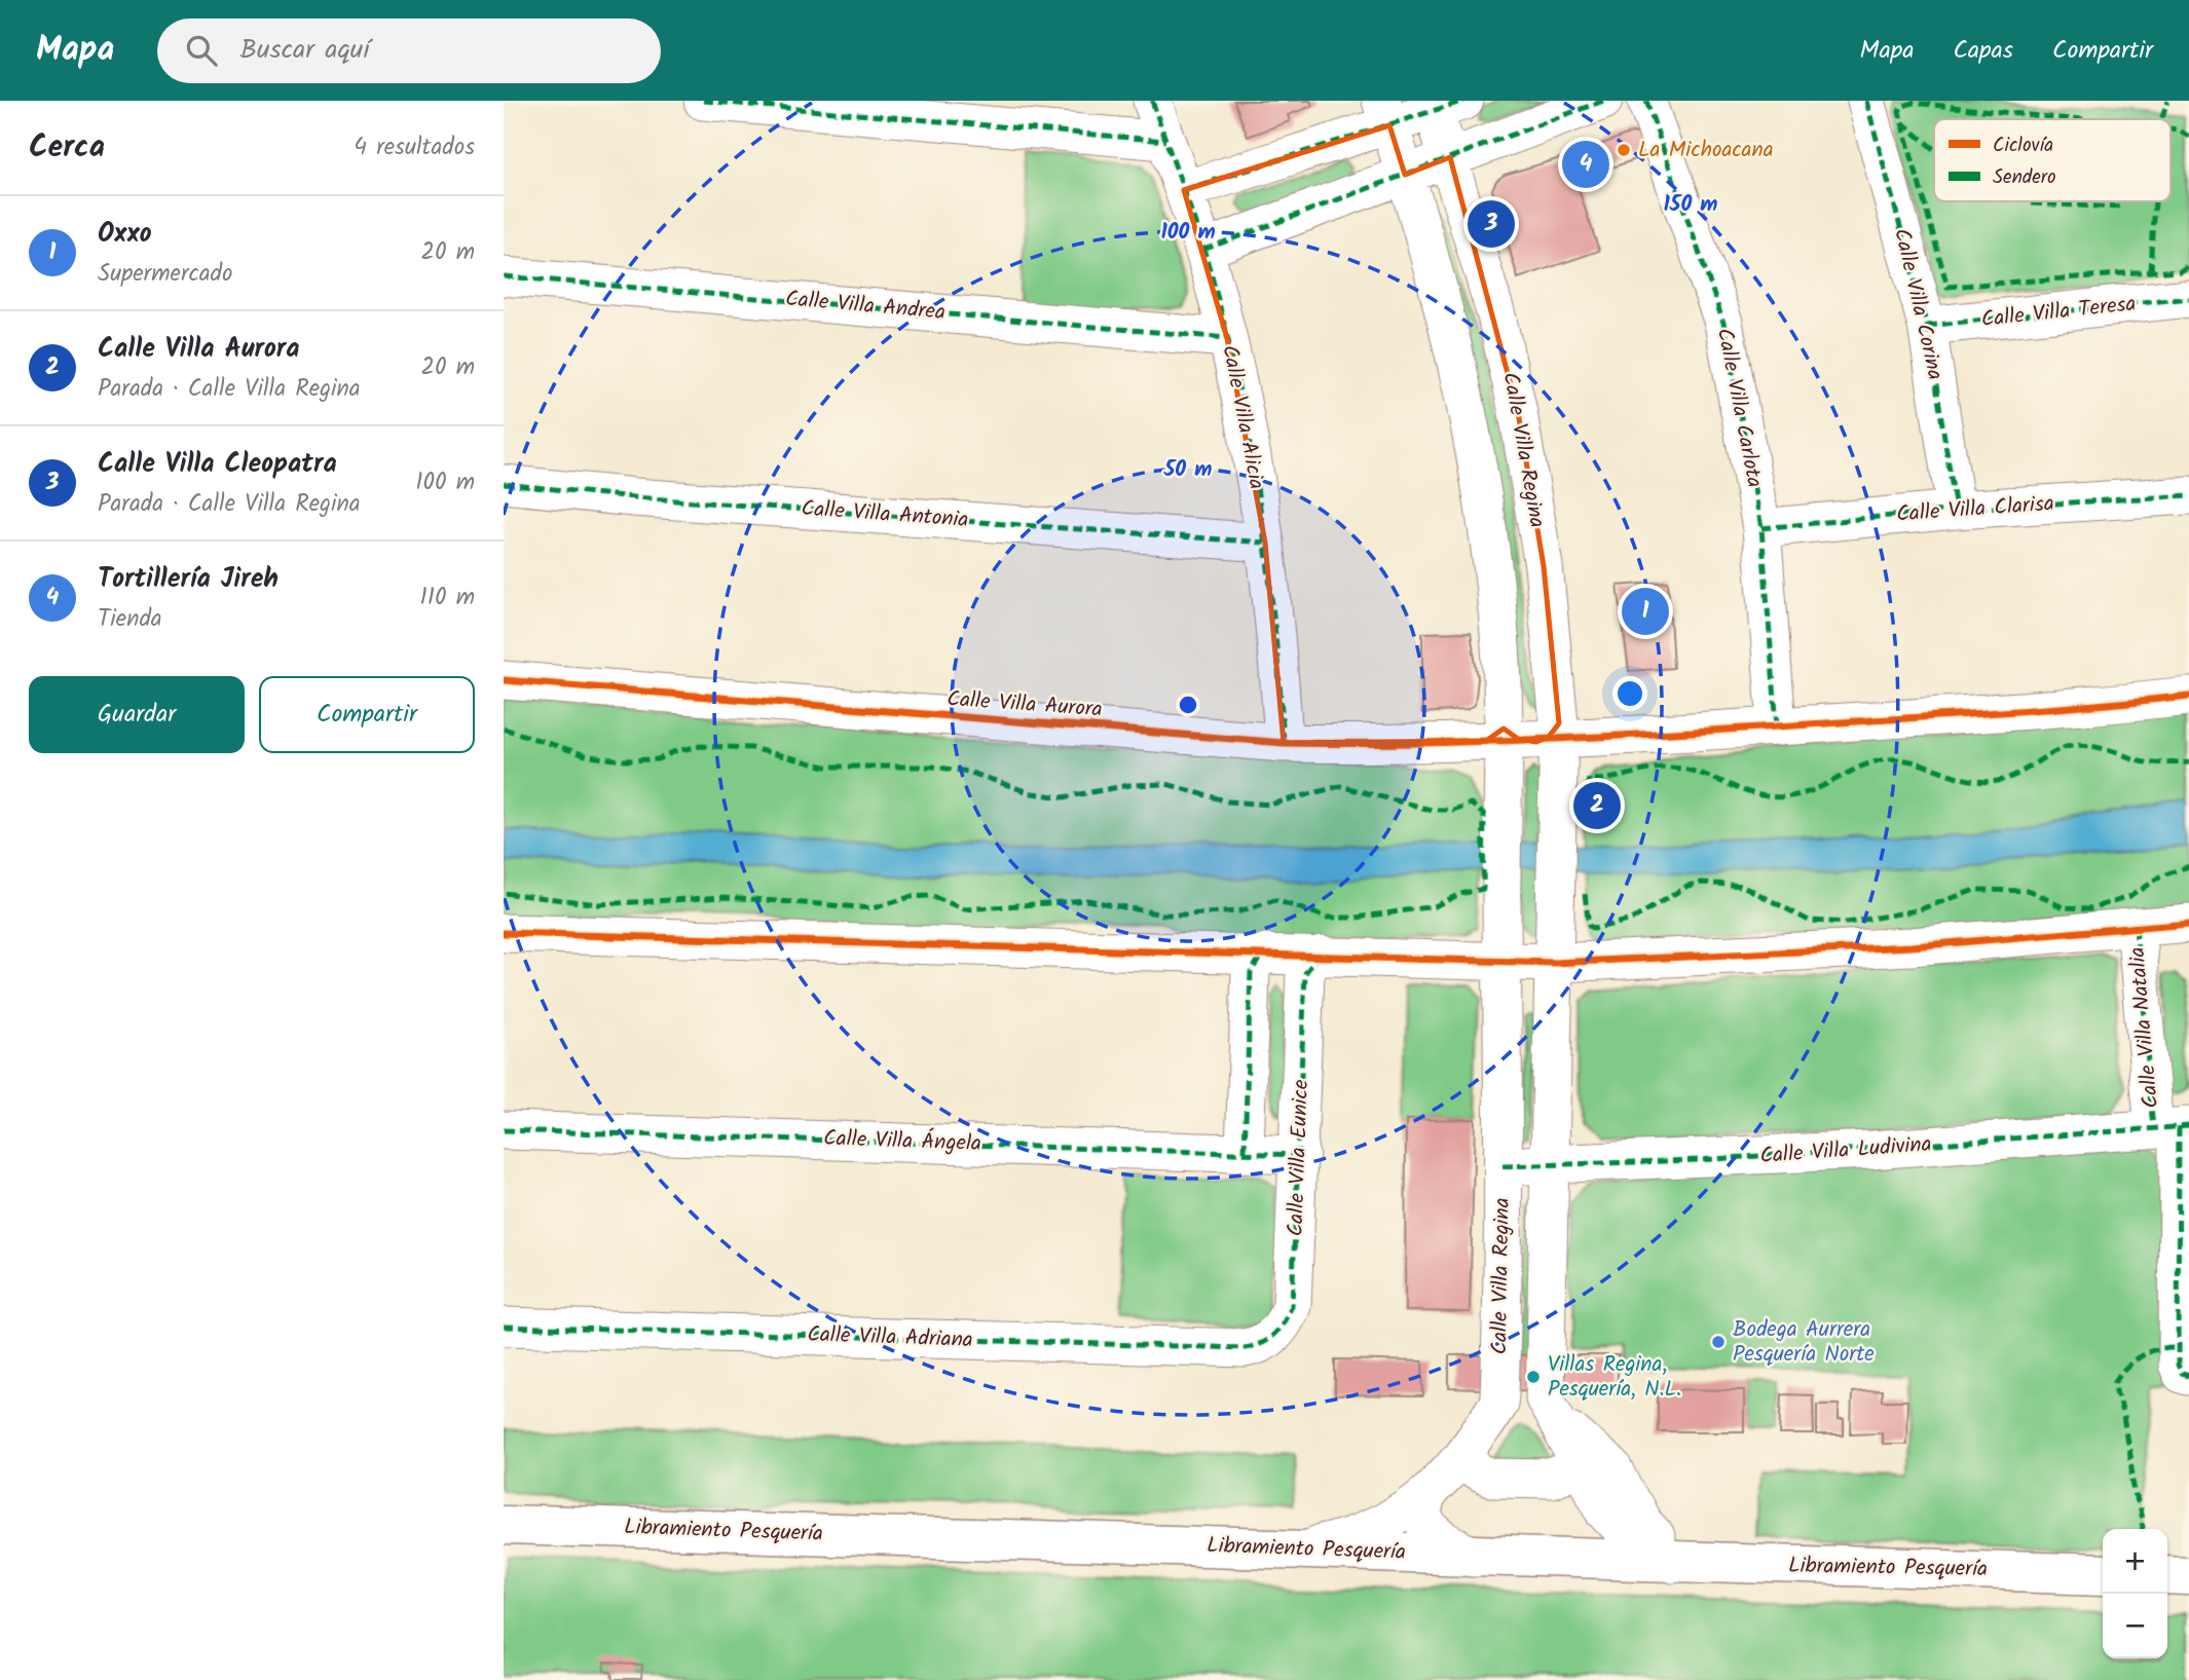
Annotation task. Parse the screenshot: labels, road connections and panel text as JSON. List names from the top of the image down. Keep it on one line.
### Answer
{"streets":{"main road":["Libramiento Pesquería"],"street":["Calle Villa Corina","Calle Villa Andrea","Calle Villa Teresa","Calle Villa Carlota","Calle Villa Alicia","Calle Villa Regina","Calle Villa Clarisa","Calle Villa Antonia","Calle Villa Aurora","Calle Villa Natalia","Calle Villa Ángela","Calle Villa Ludivina","Calle Villa Eunice","Calle Villa Adriana"]},"crossings":[["Calle Villa Corina","Calle Villa Teresa"],["Calle Villa Corina","Calle Villa Clarisa"],["Calle Villa Andrea","Calle Villa Alicia"],["Calle Villa Carlota","Calle Villa Clarisa"],["Calle Villa Carlota","Calle Villa Aurora"],["Calle Villa Alicia","Calle Villa Antonia"],["Calle Villa Alicia","Calle Villa Aurora"],["Calle Villa Regina","Calle Villa Aurora"],["Calle Villa Regina","Calle Villa Ludivina"],["Calle Villa Regina","Libramiento Pesquería"],["Calle Villa Natalia","Calle Villa Ludivina"],["Calle Villa Ángela","Calle Villa Eunice"],["Calle Villa Eunice","Calle Villa Adriana"]],"places":["La Michoacana","Bodega Aurrera Pesquería Norte","Villas Regina, Pesquería, N.L."],"legend":["Ciclovía","Sendero"],"page":{"header":"Mapa","search":"Buscar aquí","nav":["Mapa","Capas","Compartir"],"heading":["Cerca","4 resultados"],"pins":["4","3","1","2"],"list":[{"mark":"1","name":"Oxxo","note":"Supermercado","value":"20 m"},{"mark":"2","name":"Calle Villa Aurora","note":"Parada · Calle Villa Regina","value":"20 m"},{"mark":"3","name":"Calle Villa Cleopatra","note":"Parada · Calle Villa Regina","value":"100 m"},{"mark":"4","name":"Tortillería Jireh","note":"Tienda","value":"110 m"}],"buttons":["Guardar","Compartir"],"map_buttons":["+","−"]},"rings":["150 m","100 m","50 m"]}
